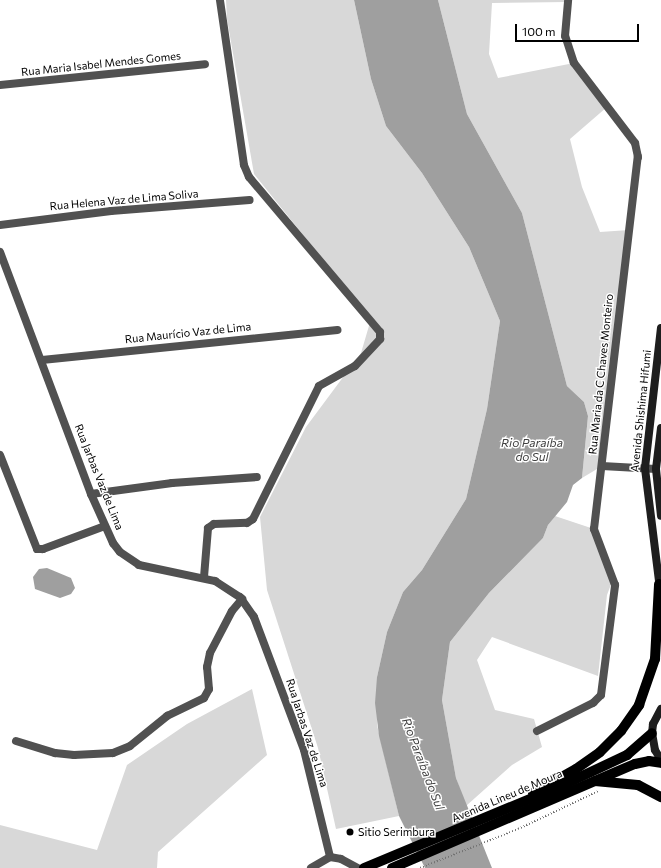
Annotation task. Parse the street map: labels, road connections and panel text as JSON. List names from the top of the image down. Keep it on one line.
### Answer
{"streets":{"main road":["Avenida Lineu de Moura"],"street":["Rua Maria Isabel Mendes Gomes","Rua Helena Vaz de Lima Soliva","Rua Maurício Vaz de Lima","Rua Maria da C Chaves Monteiro","Avenida Shishima Hifumi","Rua Jarbas Vaz de Lima"]},"crossings":[["Rua Maurício Vaz de Lima","Rua Jarbas Vaz de Lima"]],"water":["Rio Paraíba do Sul"],"places":["Sitio Serimbura"],"scale_bar":"100 m"}
